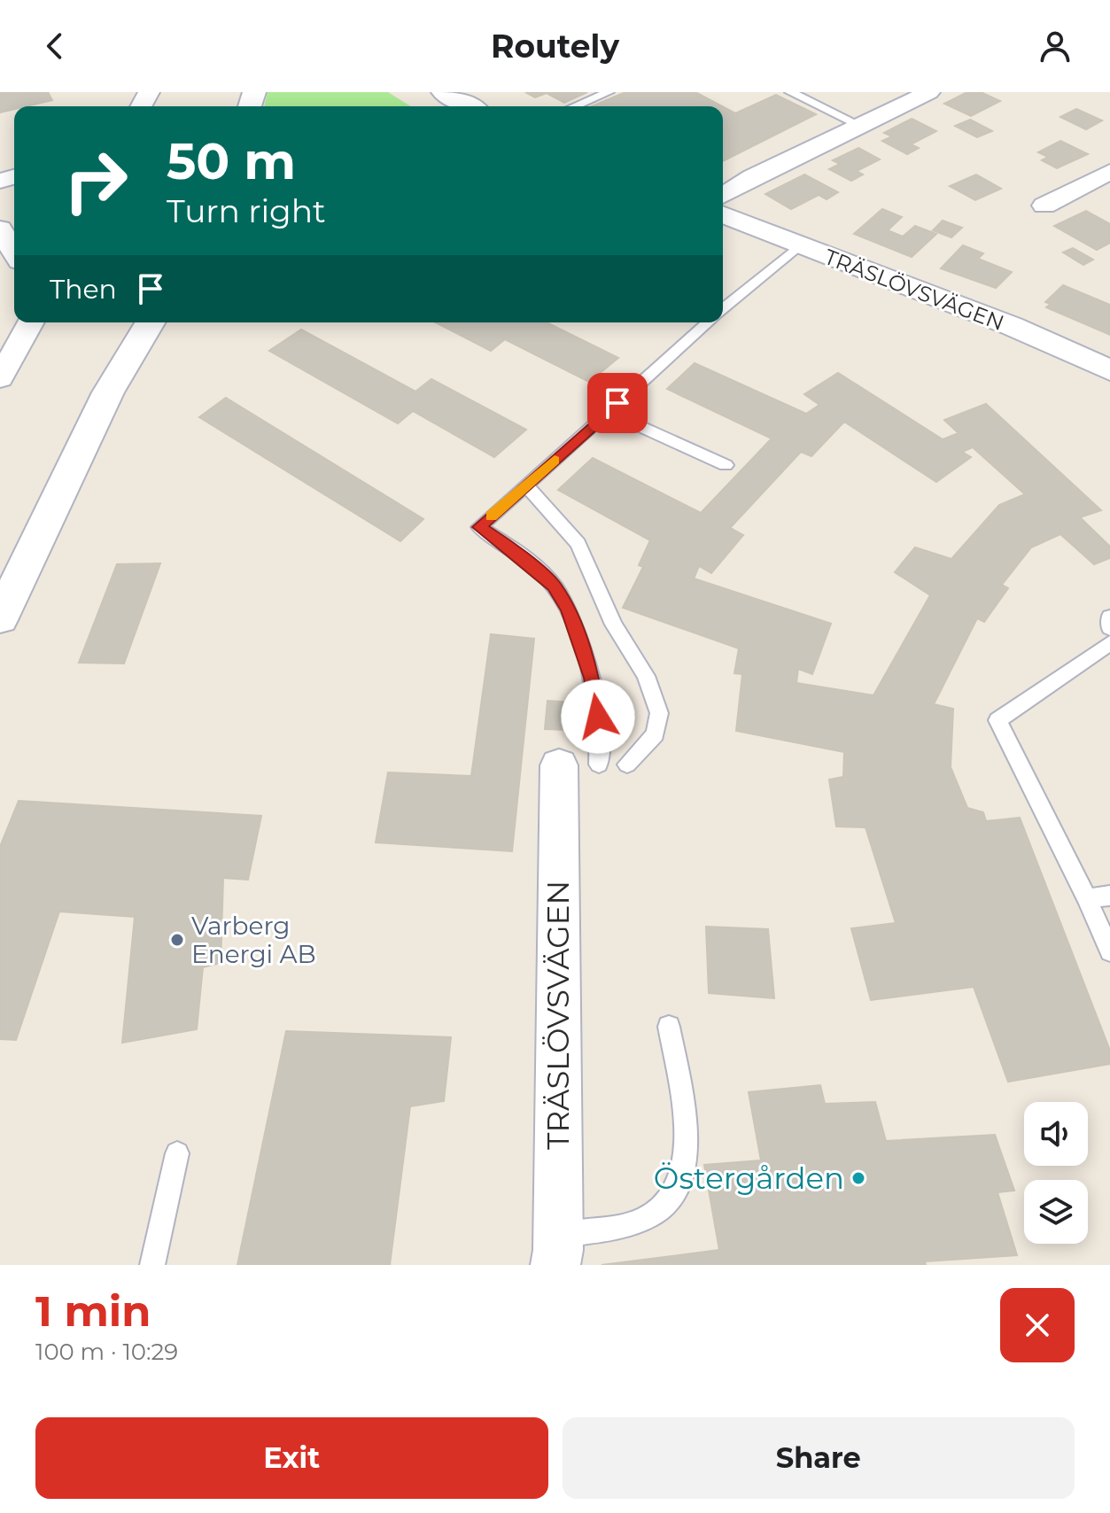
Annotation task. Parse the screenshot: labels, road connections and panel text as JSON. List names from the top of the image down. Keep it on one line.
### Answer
{"streets":{"street":["TRÄSLÖVSVÄGEN"]},"places":["Varberg Energi AB","Östergården"],"page":{"header":"Routely","turn":["50 m","Turn right"],"then":"Then","heading":["1 min","100 m · 10:29"],"buttons":["Exit","Share"]}}
